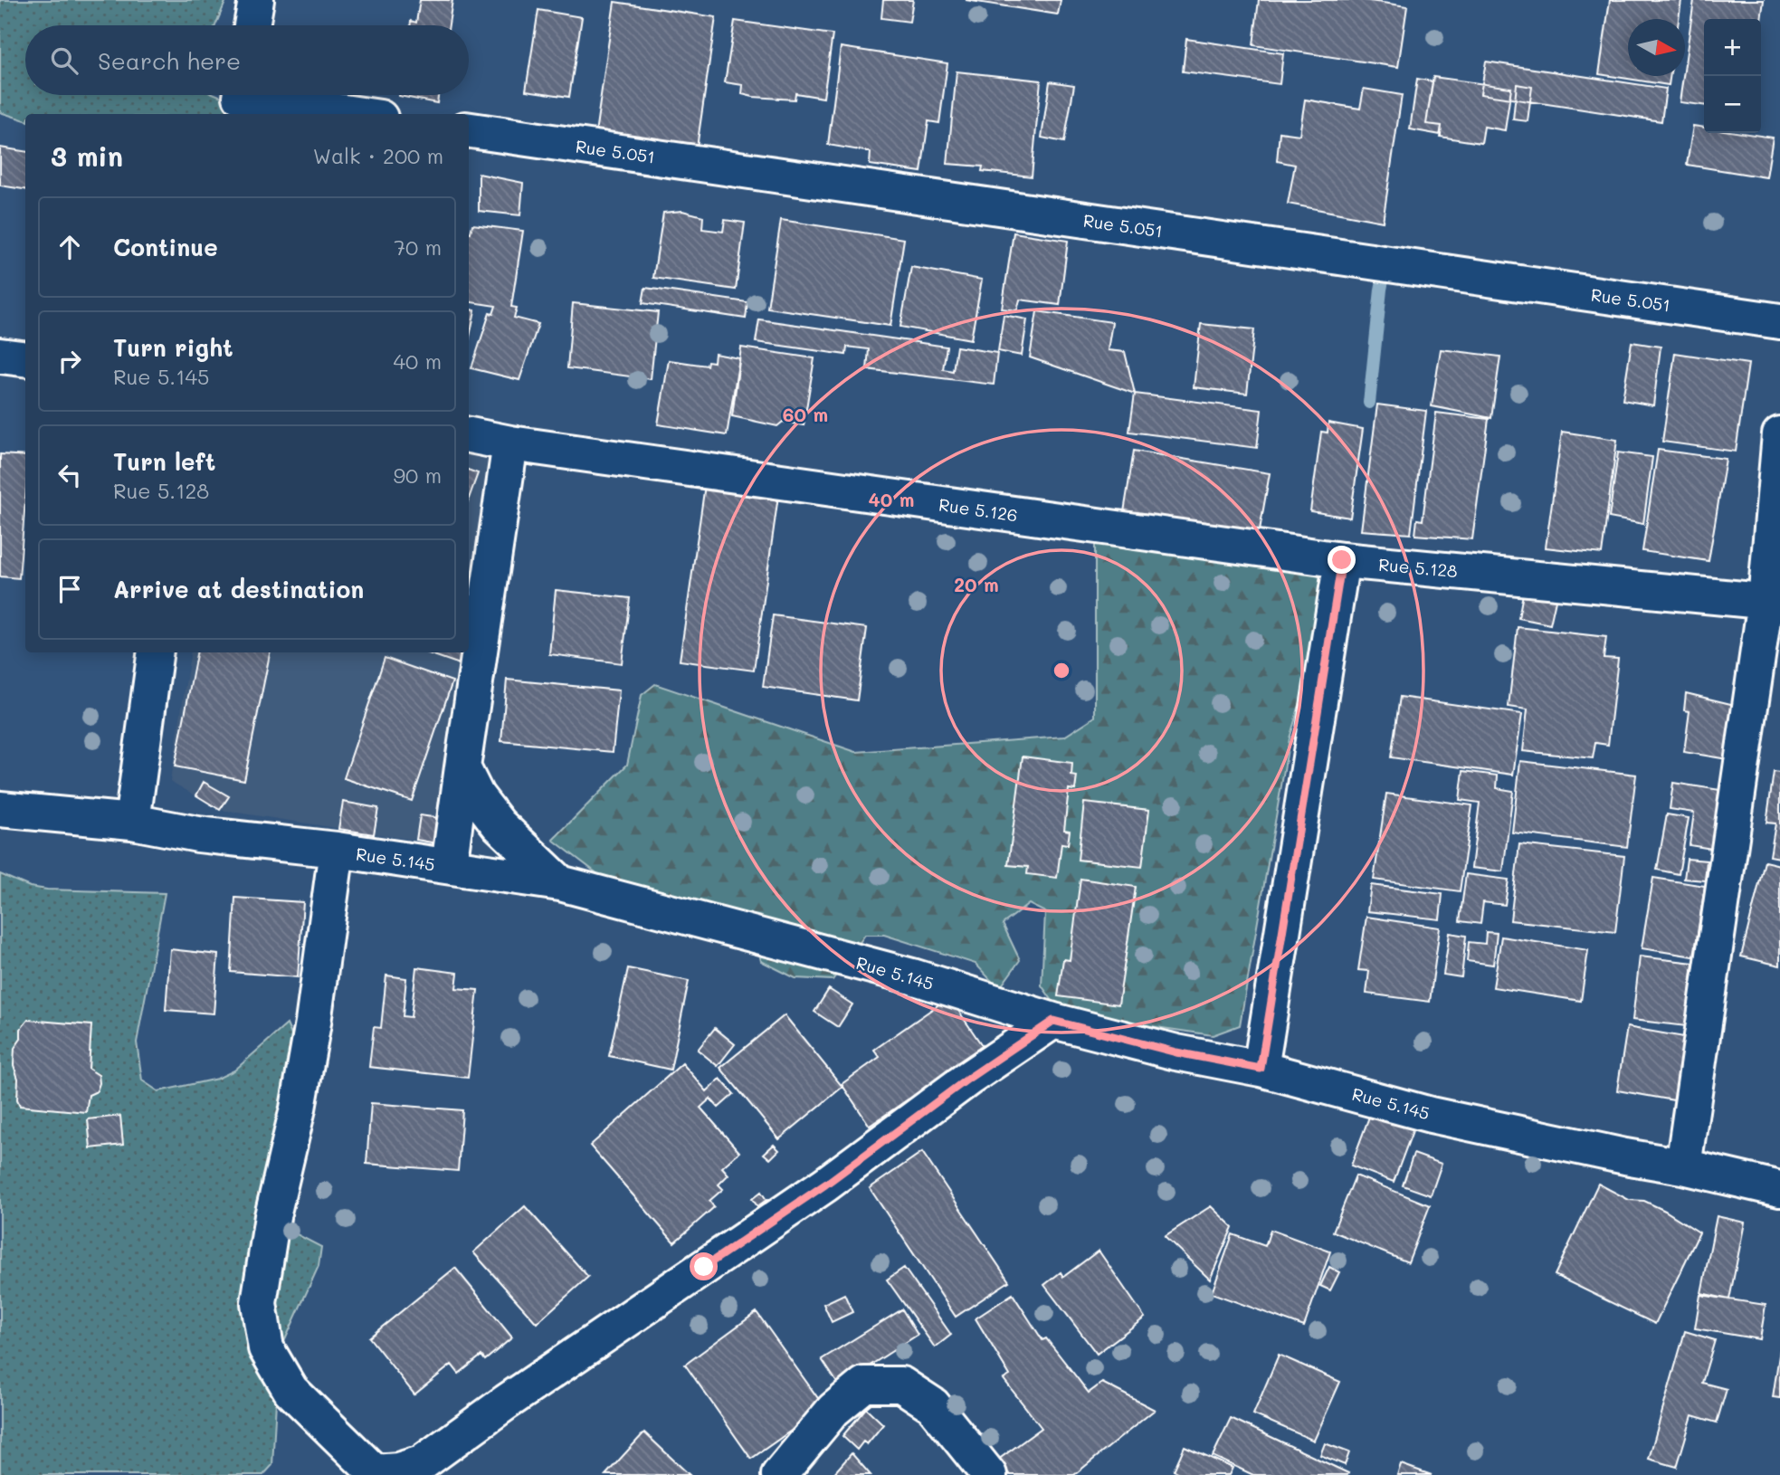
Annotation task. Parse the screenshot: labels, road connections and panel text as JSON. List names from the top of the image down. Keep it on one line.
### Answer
{"streets":{"street":["Rue 5.051","Rue 5.126","Rue 5.128","Rue 5.145"]},"crossings":[["Rue 5.126","Rue 5.128"]],"north":"right","page":{"map_buttons":["+","−"],"search":"Search here","heading":["3 min","Walk · 200 m"],"list":[["Continue","70 m"],["Turn right","Rue 5.145","40 m"],["Turn left","Rue 5.128","90 m"],"Arrive at destination"]},"rings":["60 m","40 m","20 m"]}
